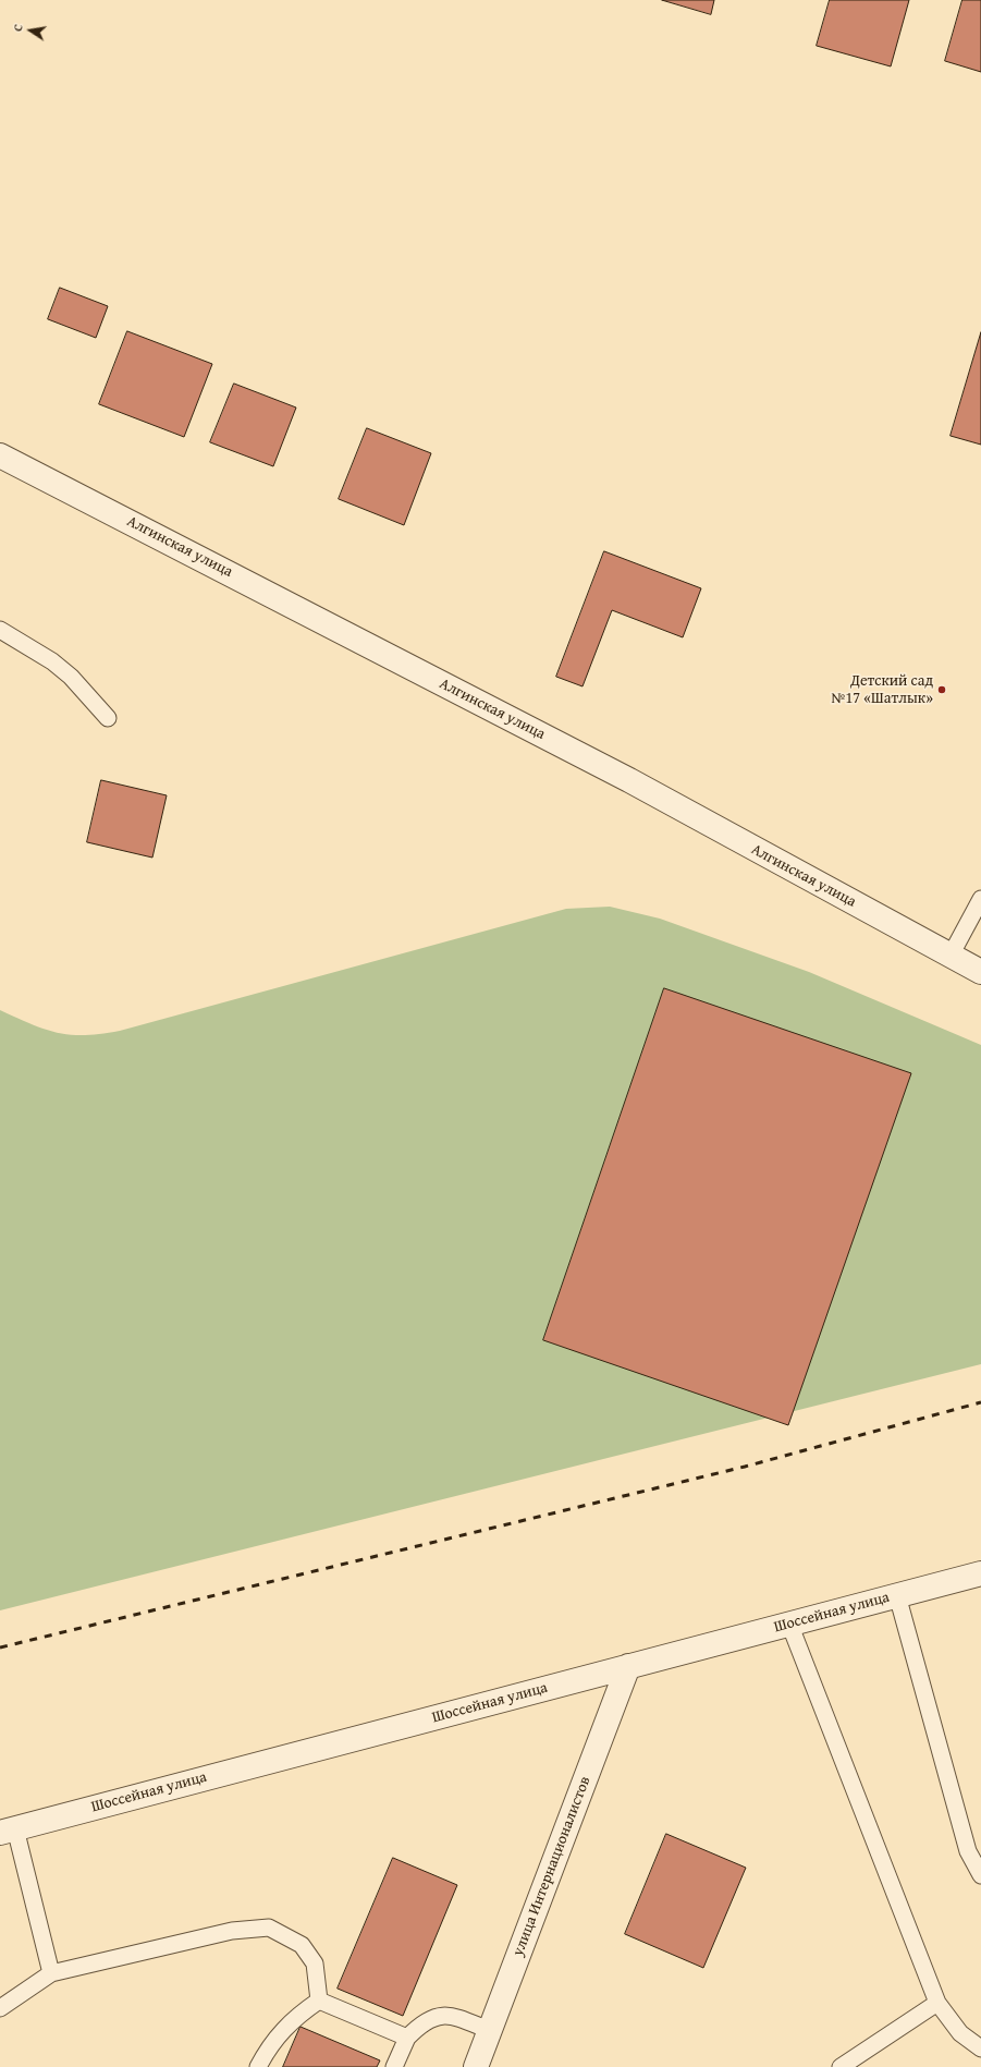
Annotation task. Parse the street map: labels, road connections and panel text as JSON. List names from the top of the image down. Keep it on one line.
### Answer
{"streets":{"street":["Алгинская улица","Шоссейная улица","улица Интернационалистов"]},"crossings":[["Шоссейная улица","улица Интернационалистов"]],"places":["Детский сад №17 «Шатлык»"],"north":"left"}
